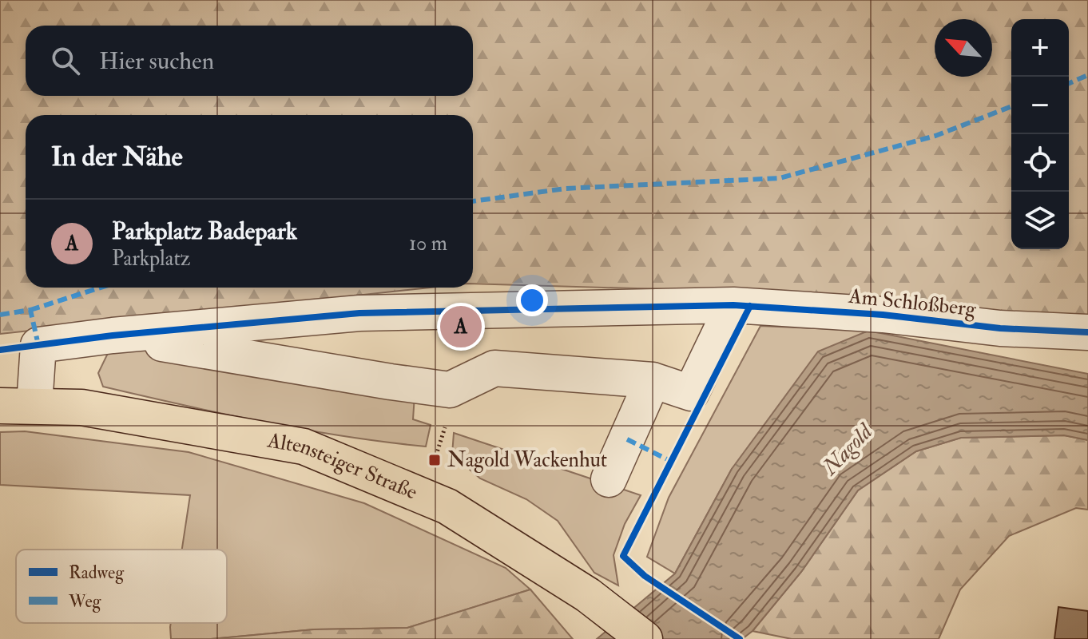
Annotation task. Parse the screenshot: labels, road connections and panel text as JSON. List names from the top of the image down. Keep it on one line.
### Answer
{"streets":{"main road":["Altensteiger Straße"],"lane":["Am Schloßberg"]},"water":["Nagold"],"places":{"transit":["Nagold Wackenhut"]},"legend":["Radweg","Weg"],"north":"top left","page":{"map_buttons":["+","−"],"search":"Hier suchen","heading":"In der Nähe","list":[{"mark":"A","name":"Parkplatz Badepark","note":"Parkplatz","value":"10 m"}],"pins":"A"}}
